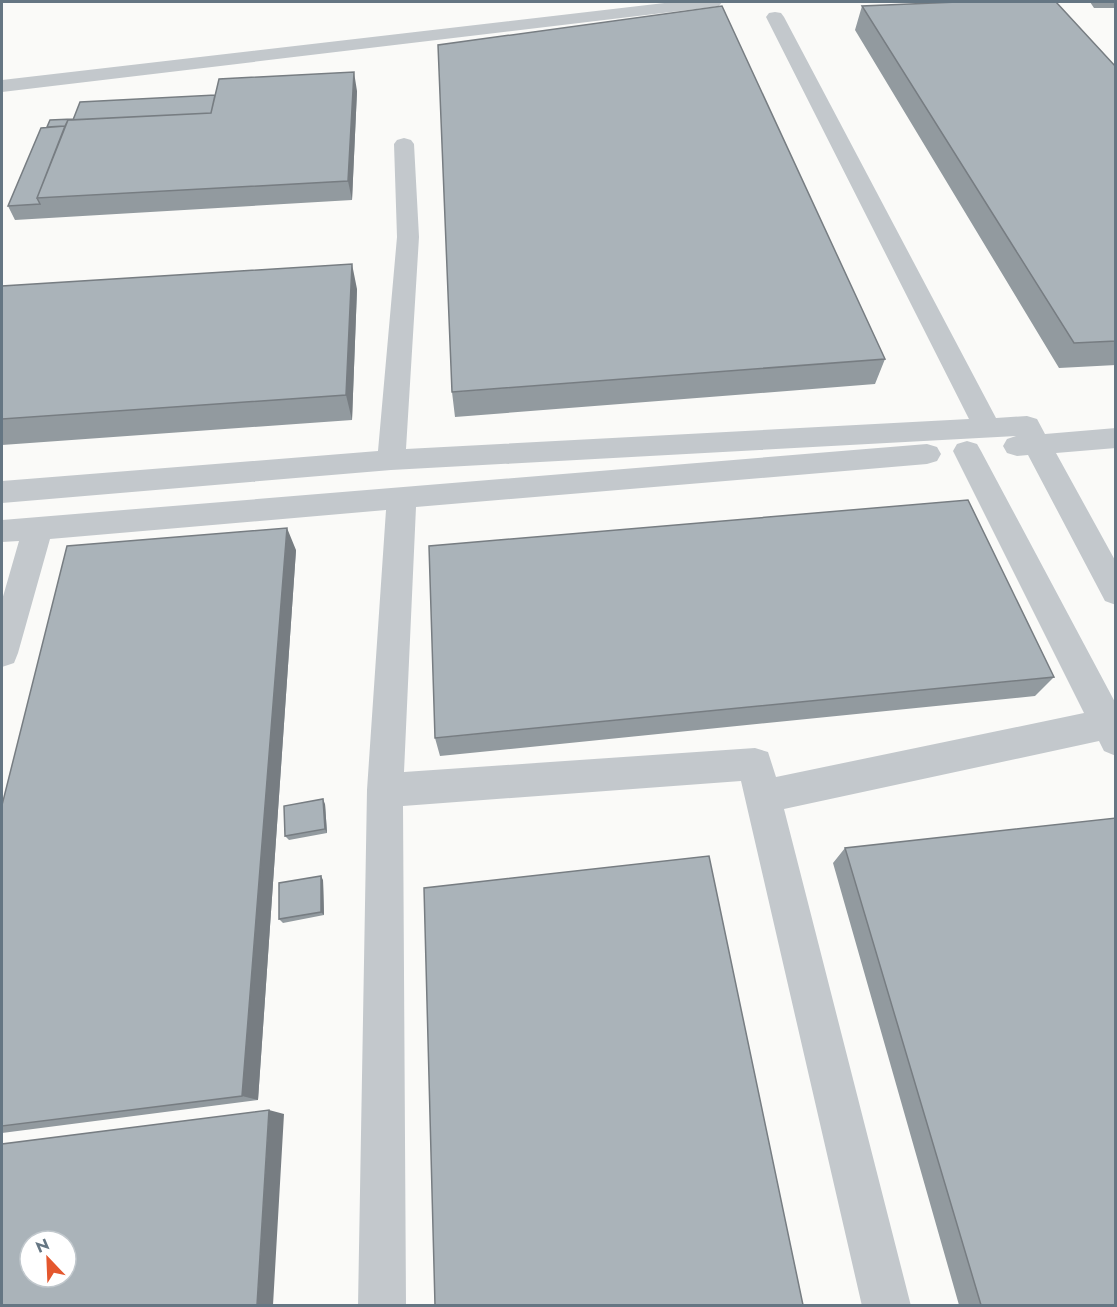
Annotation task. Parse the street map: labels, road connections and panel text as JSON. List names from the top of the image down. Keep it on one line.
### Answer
{"north":"top left"}
